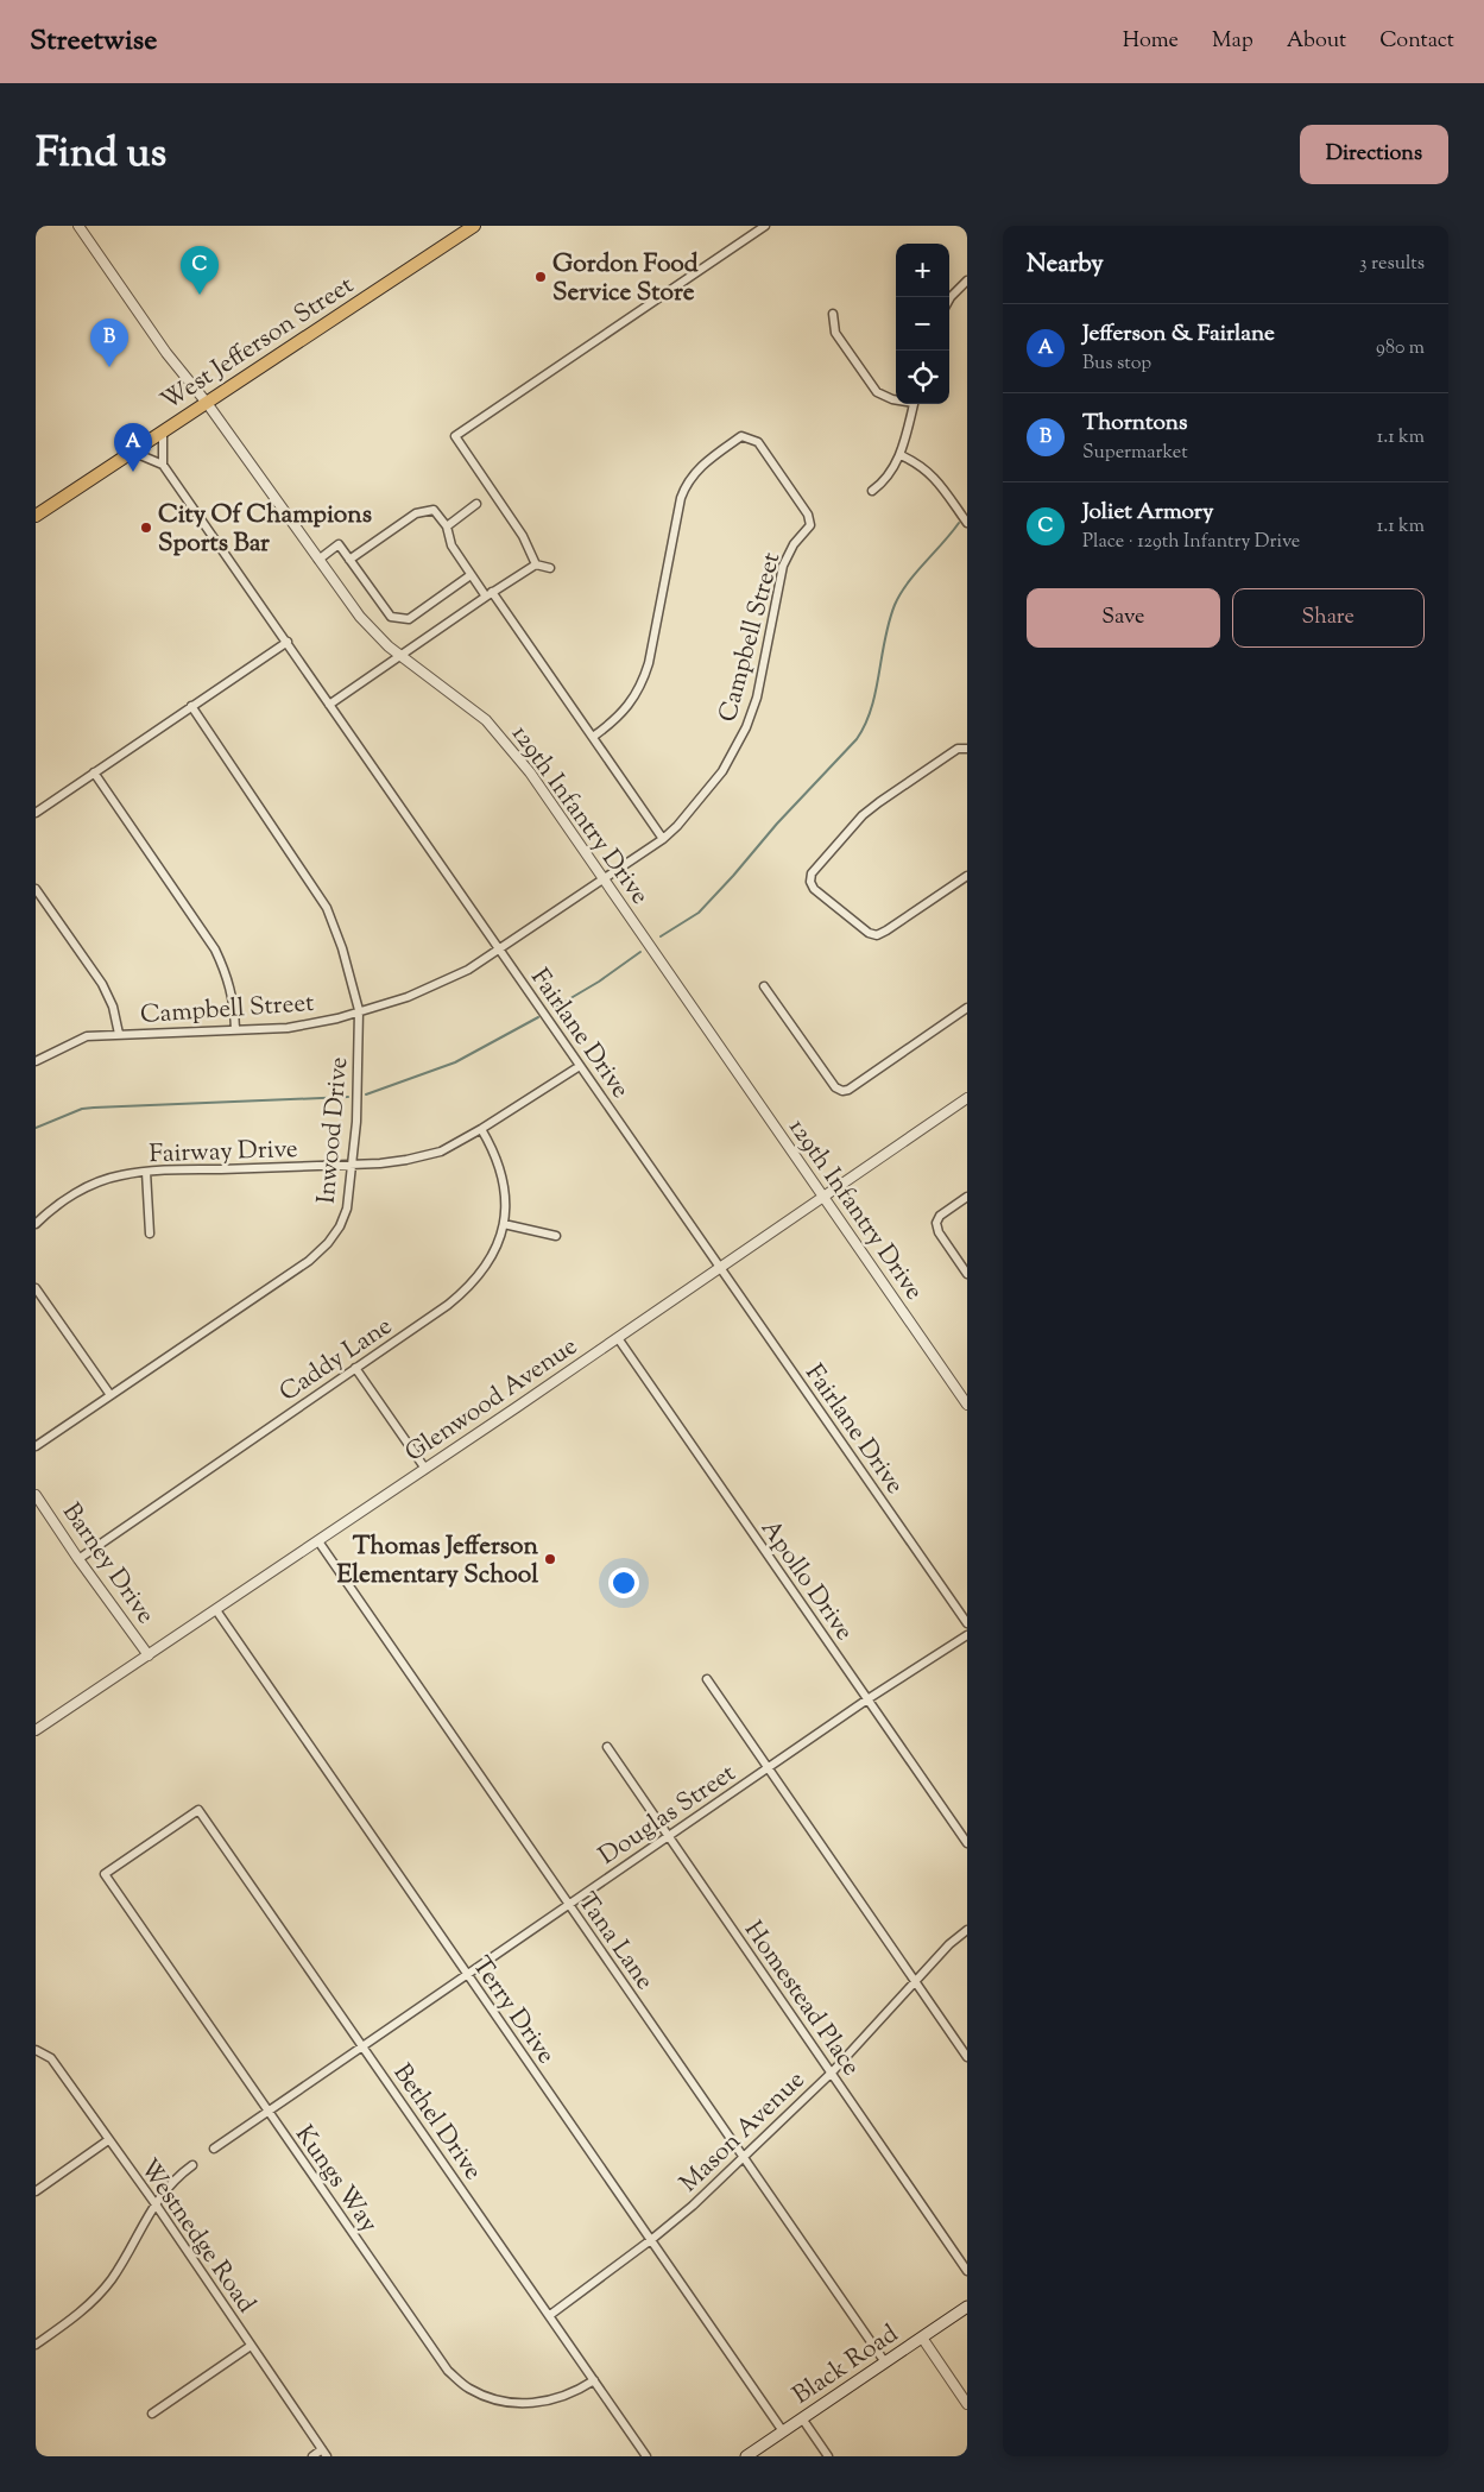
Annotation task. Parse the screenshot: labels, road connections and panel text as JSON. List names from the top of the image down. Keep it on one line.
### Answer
{"streets":{"main road":["West Jefferson Street","Black Road"],"street":["Campbell Street","129th Infantry Drive","Fairlane Drive","Inwood Drive","Fairway Drive","Caddy Lane","Glenwood Avenue","Barney Drive","Apollo Drive","Douglas Street","Tana Lane","Homestead Place","Terry Drive","Bethel Drive","Mason Avenue","Kungs Way","Westnedge Road"]},"crossings":[["West Jefferson Street","129th Infantry Drive"],["Campbell Street","129th Infantry Drive"],["Campbell Street","Fairlane Drive"],["Campbell Street","Inwood Drive"],["129th Infantry Drive","Glenwood Avenue"],["Fairlane Drive","Fairway Drive"],["Fairlane Drive","Glenwood Avenue"],["Inwood Drive","Fairway Drive"],["Fairway Drive","Caddy Lane"],["Caddy Lane","Barney Drive"],["Glenwood Avenue","Barney Drive"],["Glenwood Avenue","Apollo Drive"],["Glenwood Avenue","Tana Lane"],["Glenwood Avenue","Terry Drive"],["Apollo Drive","Douglas Street"],["Douglas Street","Tana Lane"],["Douglas Street","Homestead Place"],["Douglas Street","Terry Drive"],["Douglas Street","Bethel Drive"],["Douglas Street","Kungs Way"],["Tana Lane","Mason Avenue"],["Tana Lane","Black Road"],["Homestead Place","Mason Avenue"],["Terry Drive","Mason Avenue"],["Terry Drive","Black Road"],["Bethel Drive","Mason Avenue"],["Bethel Drive","Kungs Way"]],"places":["Gordon Food Service Store","City Of Champions Sports Bar","Thomas Jefferson Elementary School"],"page":{"header":"Streetwise","nav":["Home","Map","About","Contact"],"title":"Find us","buttons":["Directions",["Save","Share"]],"heading":["Nearby","3 results"],"map_buttons":["+","−"],"pins":["C","B","A"],"list":[{"mark":"A","name":"Jefferson & Fairlane","note":"Bus stop","value":"980 m"},{"mark":"B","name":"Thorntons","note":"Supermarket","value":"1.1 km"},{"mark":"C","name":"Joliet Armory","note":"Place · 129th Infantry Drive","value":"1.1 km"}]}}
